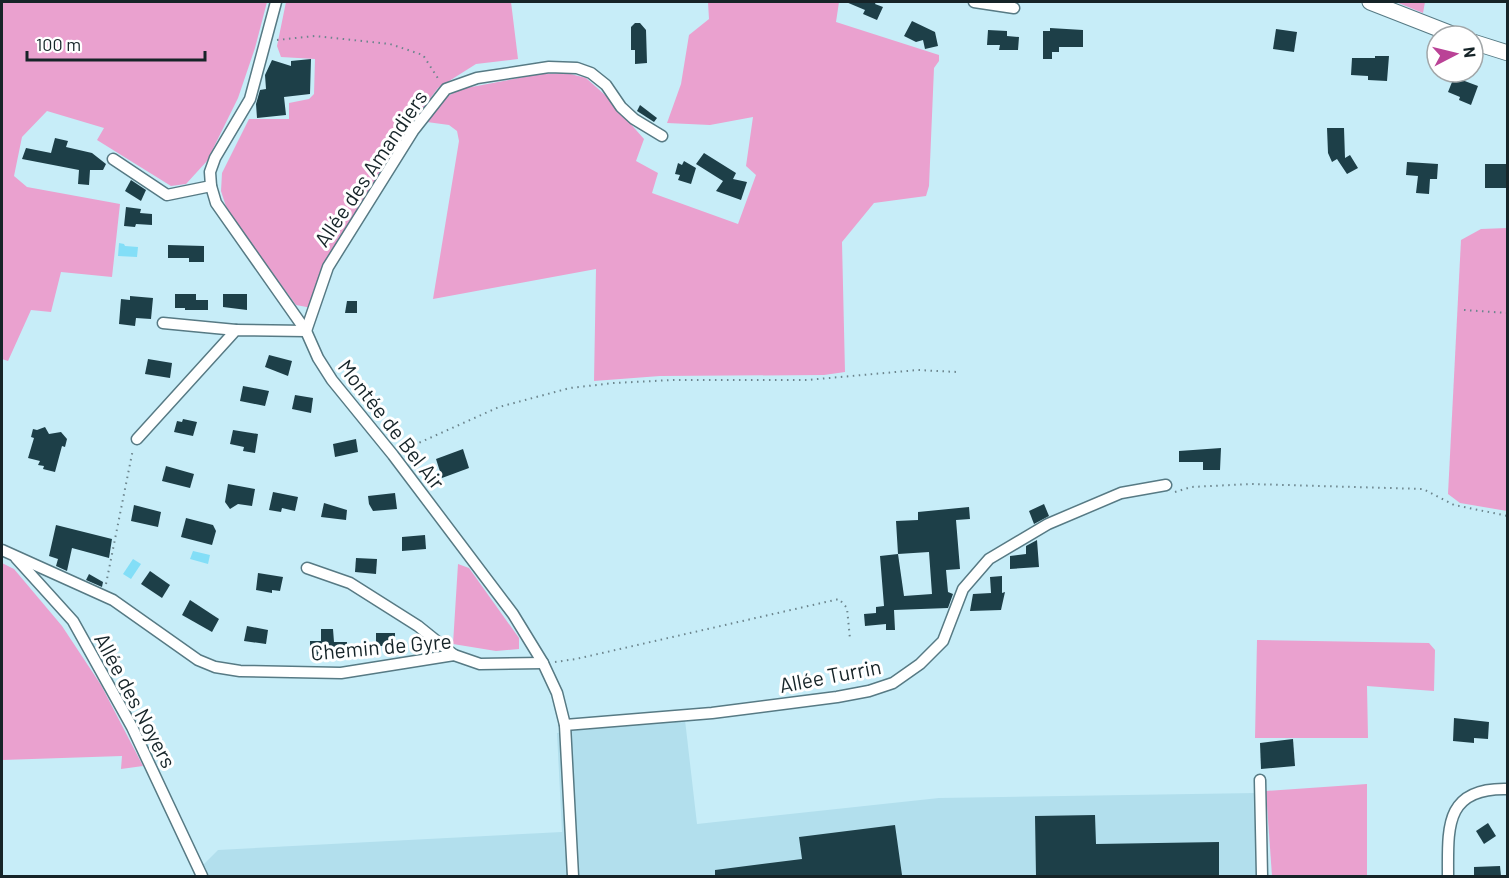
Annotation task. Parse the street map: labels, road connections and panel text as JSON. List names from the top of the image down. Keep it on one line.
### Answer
{"streets":{"street":["Allée des Amandiers","Montée de Bel Air","Chemin de Gyre","Allée Turrin","Allée des Noyers"]},"crossings":[["Allée des Amandiers","Montée de Bel Air"],["Montée de Bel Air","Chemin de Gyre"],["Montée de Bel Air","Allée Turrin"],["Chemin de Gyre","Allée des Noyers"]],"scale_bar":"100 m","north":"right"}
